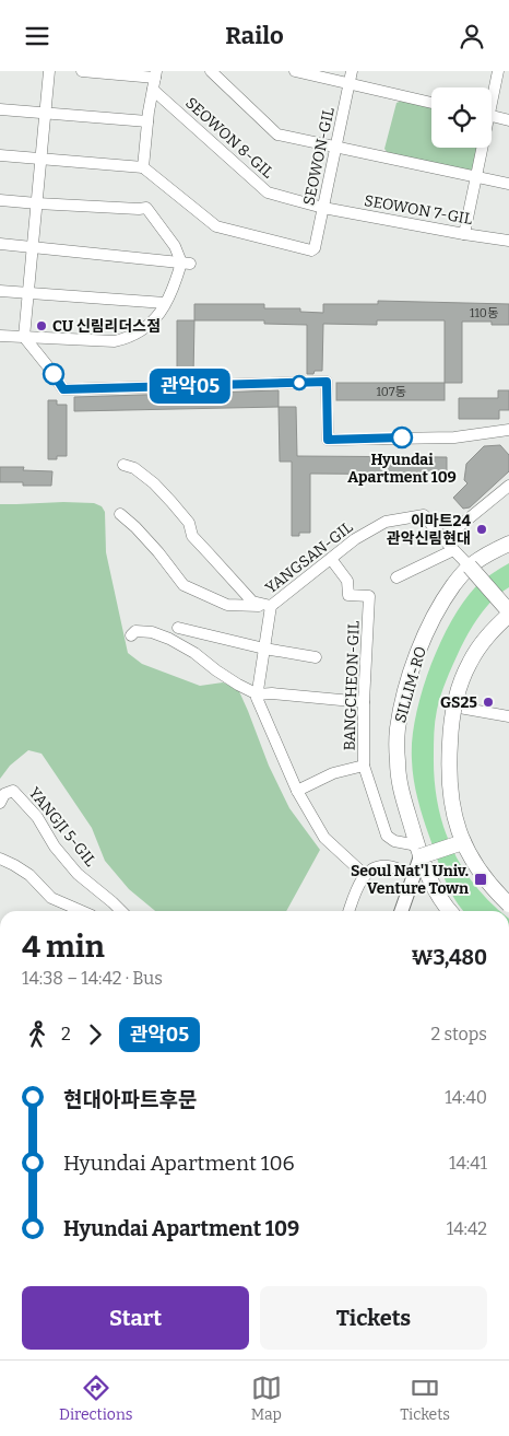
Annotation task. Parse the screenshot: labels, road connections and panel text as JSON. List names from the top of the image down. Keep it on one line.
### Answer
{"streets":{"main road":["SILLIM-RO"],"street":["SEOWON 8-GIL","SEOWON-GIL","SEOWON 7-GIL","YANGSAN-GIL","BANGCHEON-GIL","YANGJI 5-GIL"]},"crossings":[["SEOWON 8-GIL","SEOWON-GIL"],["SEOWON 8-GIL","SEOWON 7-GIL"],["SEOWON-GIL","SEOWON 7-GIL"],["YANGSAN-GIL","SILLIM-RO"],["YANGSAN-GIL","BANGCHEON-GIL"],["SILLIM-RO","BANGCHEON-GIL"]],"places":{"other":["CU 신림리더스점","Hyundai Apartment 109","이마트24 관악신림현대","GS25"],"transit":["Seoul Nat'l Univ. Venture Town"]},"lines":["bus line 관악05"],"house_numbers":["110동","107동"],"page":{"header":"Railo","on_map":"관악05","heading":["4 min","14:38 – 14:42 · Bus","₩3,480"],"legs":["2","관악05","2 stops"],"list":[{"name":"현대아파트후문","value":"14:40"},{"name":"Hyundai Apartment 106","value":"14:41"},{"name":"Hyundai Apartment 109","value":"14:42"}],"buttons":["Start","Tickets"],"tabs":["Directions","Map","Tickets"]}}
